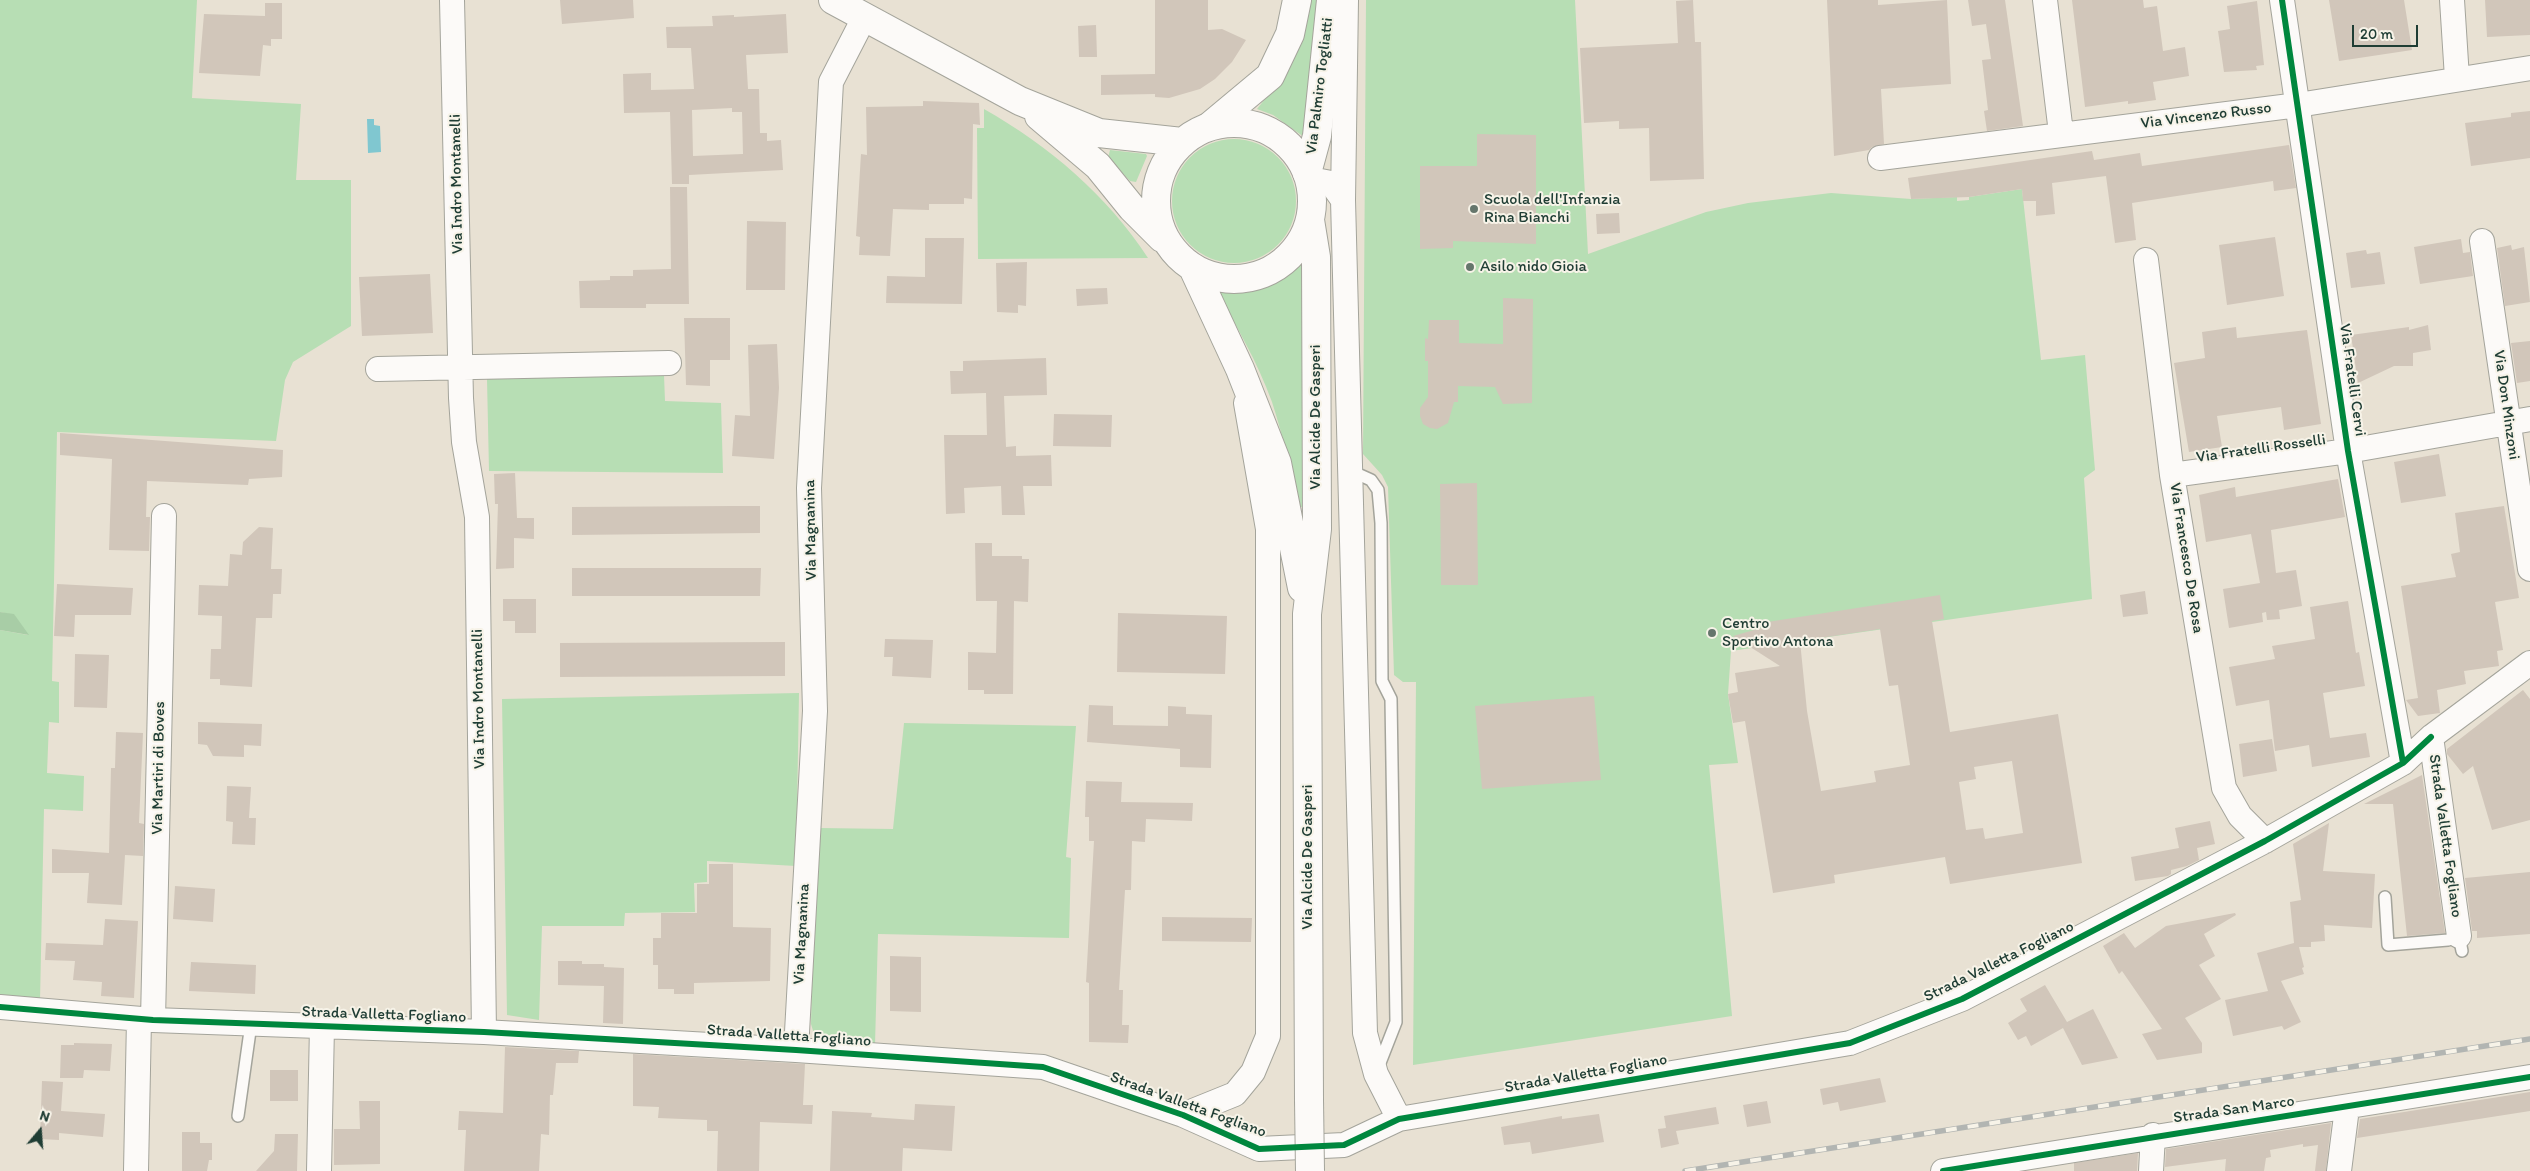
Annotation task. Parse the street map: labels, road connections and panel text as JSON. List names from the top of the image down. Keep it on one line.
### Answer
{"streets":{"main road":["Via Palmiro Togliatti","Via Alcide De Gasperi"],"street":["Via Vincenzo Russo","Via Indro Montanelli","Via Fratelli Cervi","Via Don Minzoni","Via Fratelli Rosselli","Via Magnanina","Via Francesco De Rosa","Via Martiri di Boves","Strada Valletta Fogliano","Strada San Marco"]},"crossings":[["Via Palmiro Togliatti","Via Alcide De Gasperi"],["Via Vincenzo Russo","Via Fratelli Cervi"],["Via Indro Montanelli","Strada Valletta Fogliano"],["Via Fratelli Cervi","Via Fratelli Rosselli"],["Via Fratelli Cervi","Strada Valletta Fogliano"],["Via Don Minzoni","Via Fratelli Rosselli"],["Via Fratelli Rosselli","Via Francesco De Rosa"],["Via Magnanina","Strada Valletta Fogliano"],["Via Francesco De Rosa","Strada Valletta Fogliano"],["Via Martiri di Boves","Strada Valletta Fogliano"]],"places":["Scuola dell'Infanzia Rina Bianchi","Asilo nido Gioia","Centro Sportivo Antona"],"scale_bar":"20 m","north":"top"}
